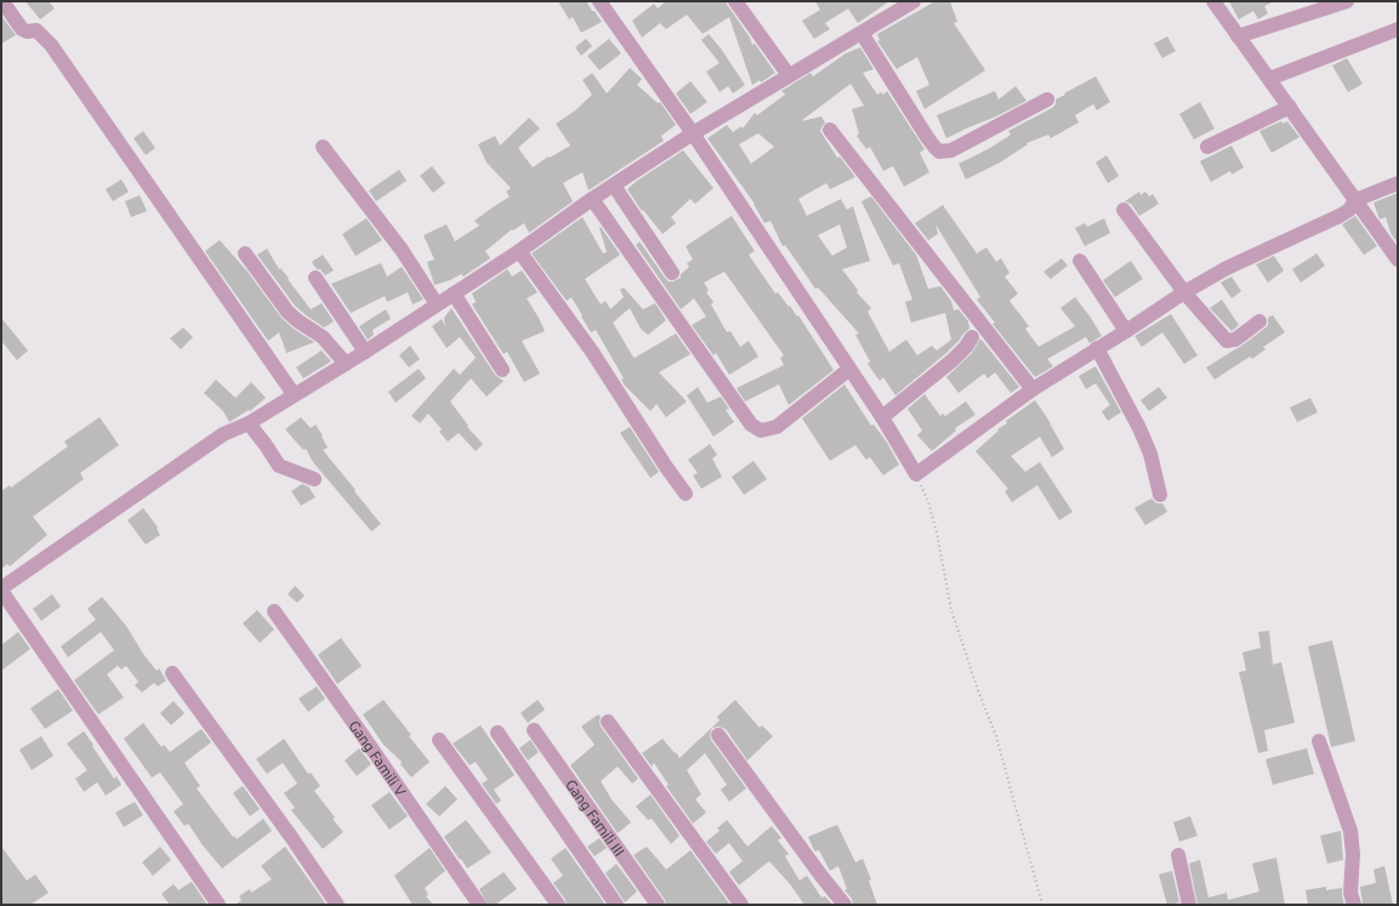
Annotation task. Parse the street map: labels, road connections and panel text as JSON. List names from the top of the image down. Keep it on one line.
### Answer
{"streets":{"street":["Gang Famili V","Gang Famili III"]}}
